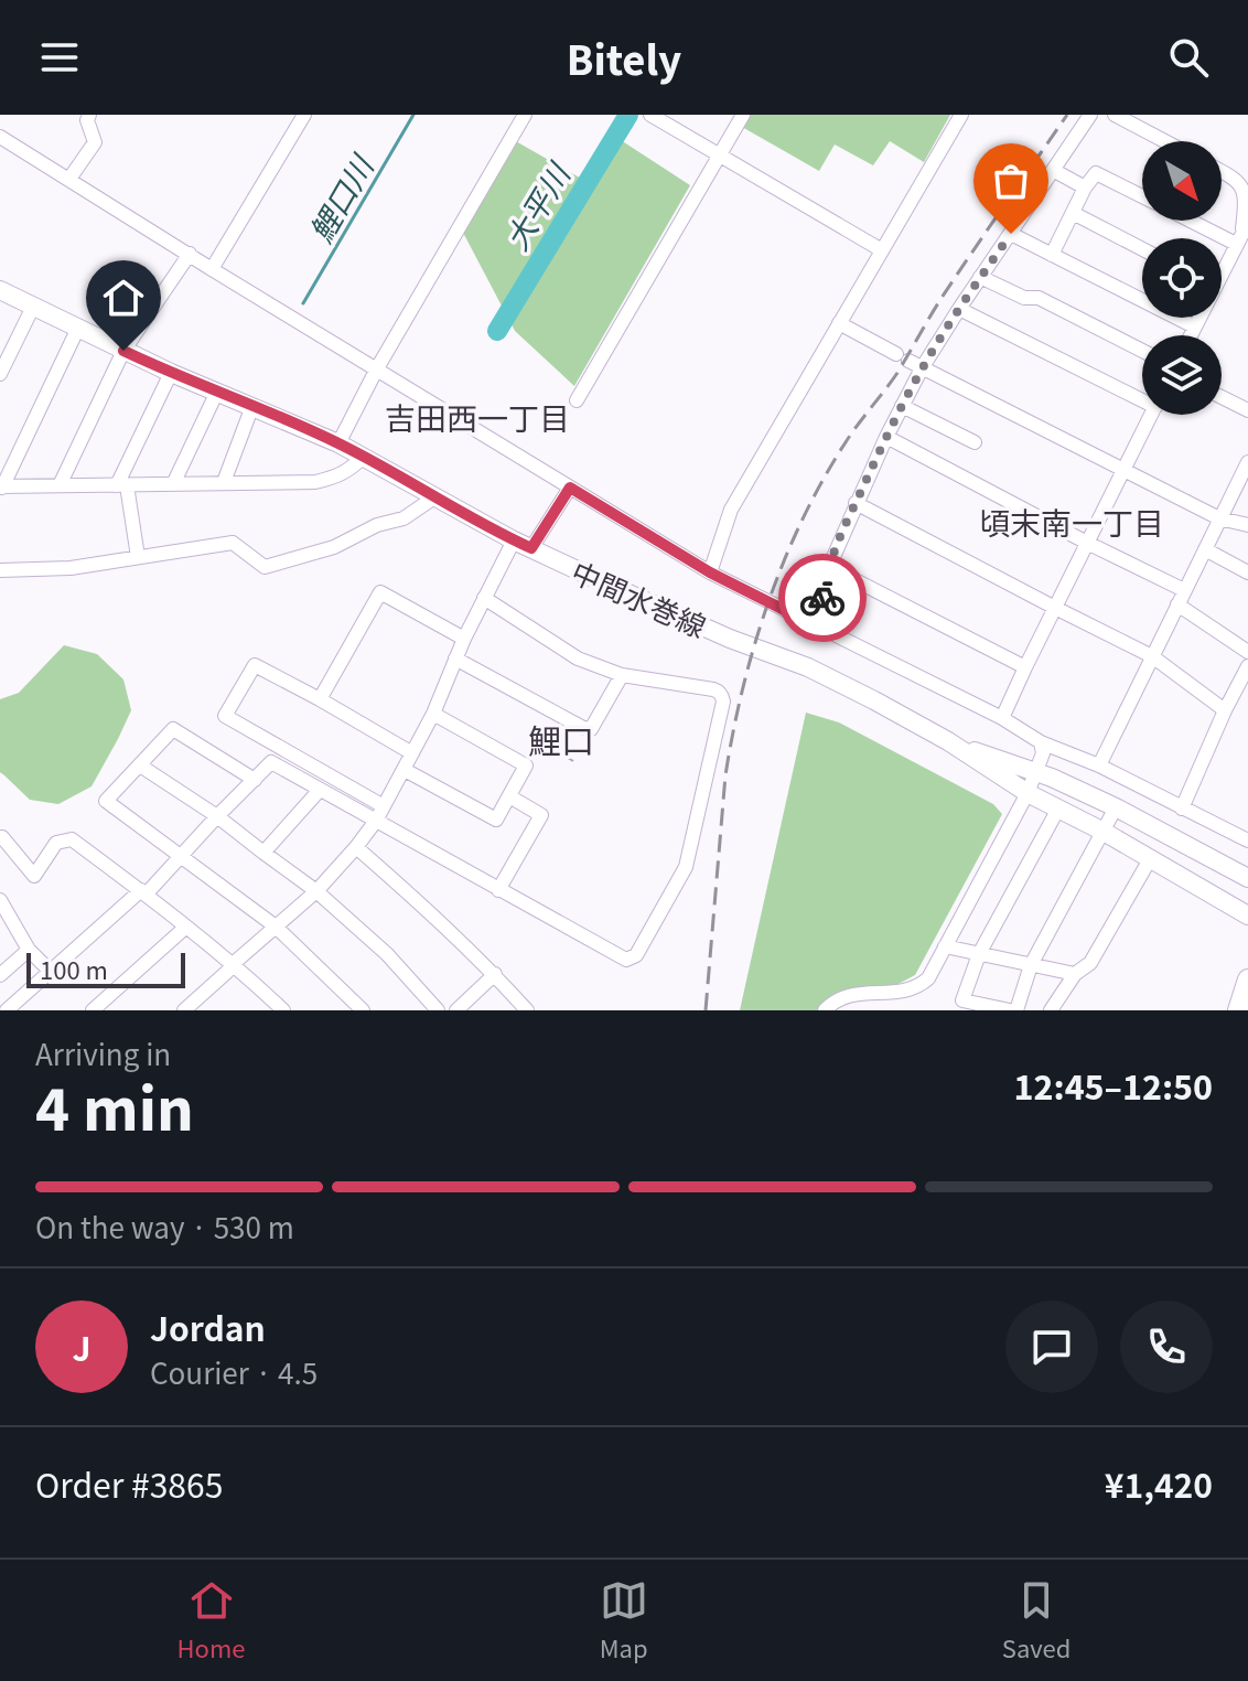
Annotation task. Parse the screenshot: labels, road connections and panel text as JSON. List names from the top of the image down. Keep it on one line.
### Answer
{"streets":{"main road":["中間水巻線"]},"districts":["吉田西一丁目","頃末南一丁目","鯉口"],"water":["鯉口川","大平川"],"scale_bar":"100 m","north":"bottom right","page":{"header":"Bitely","scale":"100 m","heading":["4 min","Arriving in","12:45–12:50"],"panel":["Jordan","Courier · 4.5","Order #3865","¥1,420"],"bar":"On the way · 530 m","round":"J","tabs":["Home","Map","Saved"]}}
